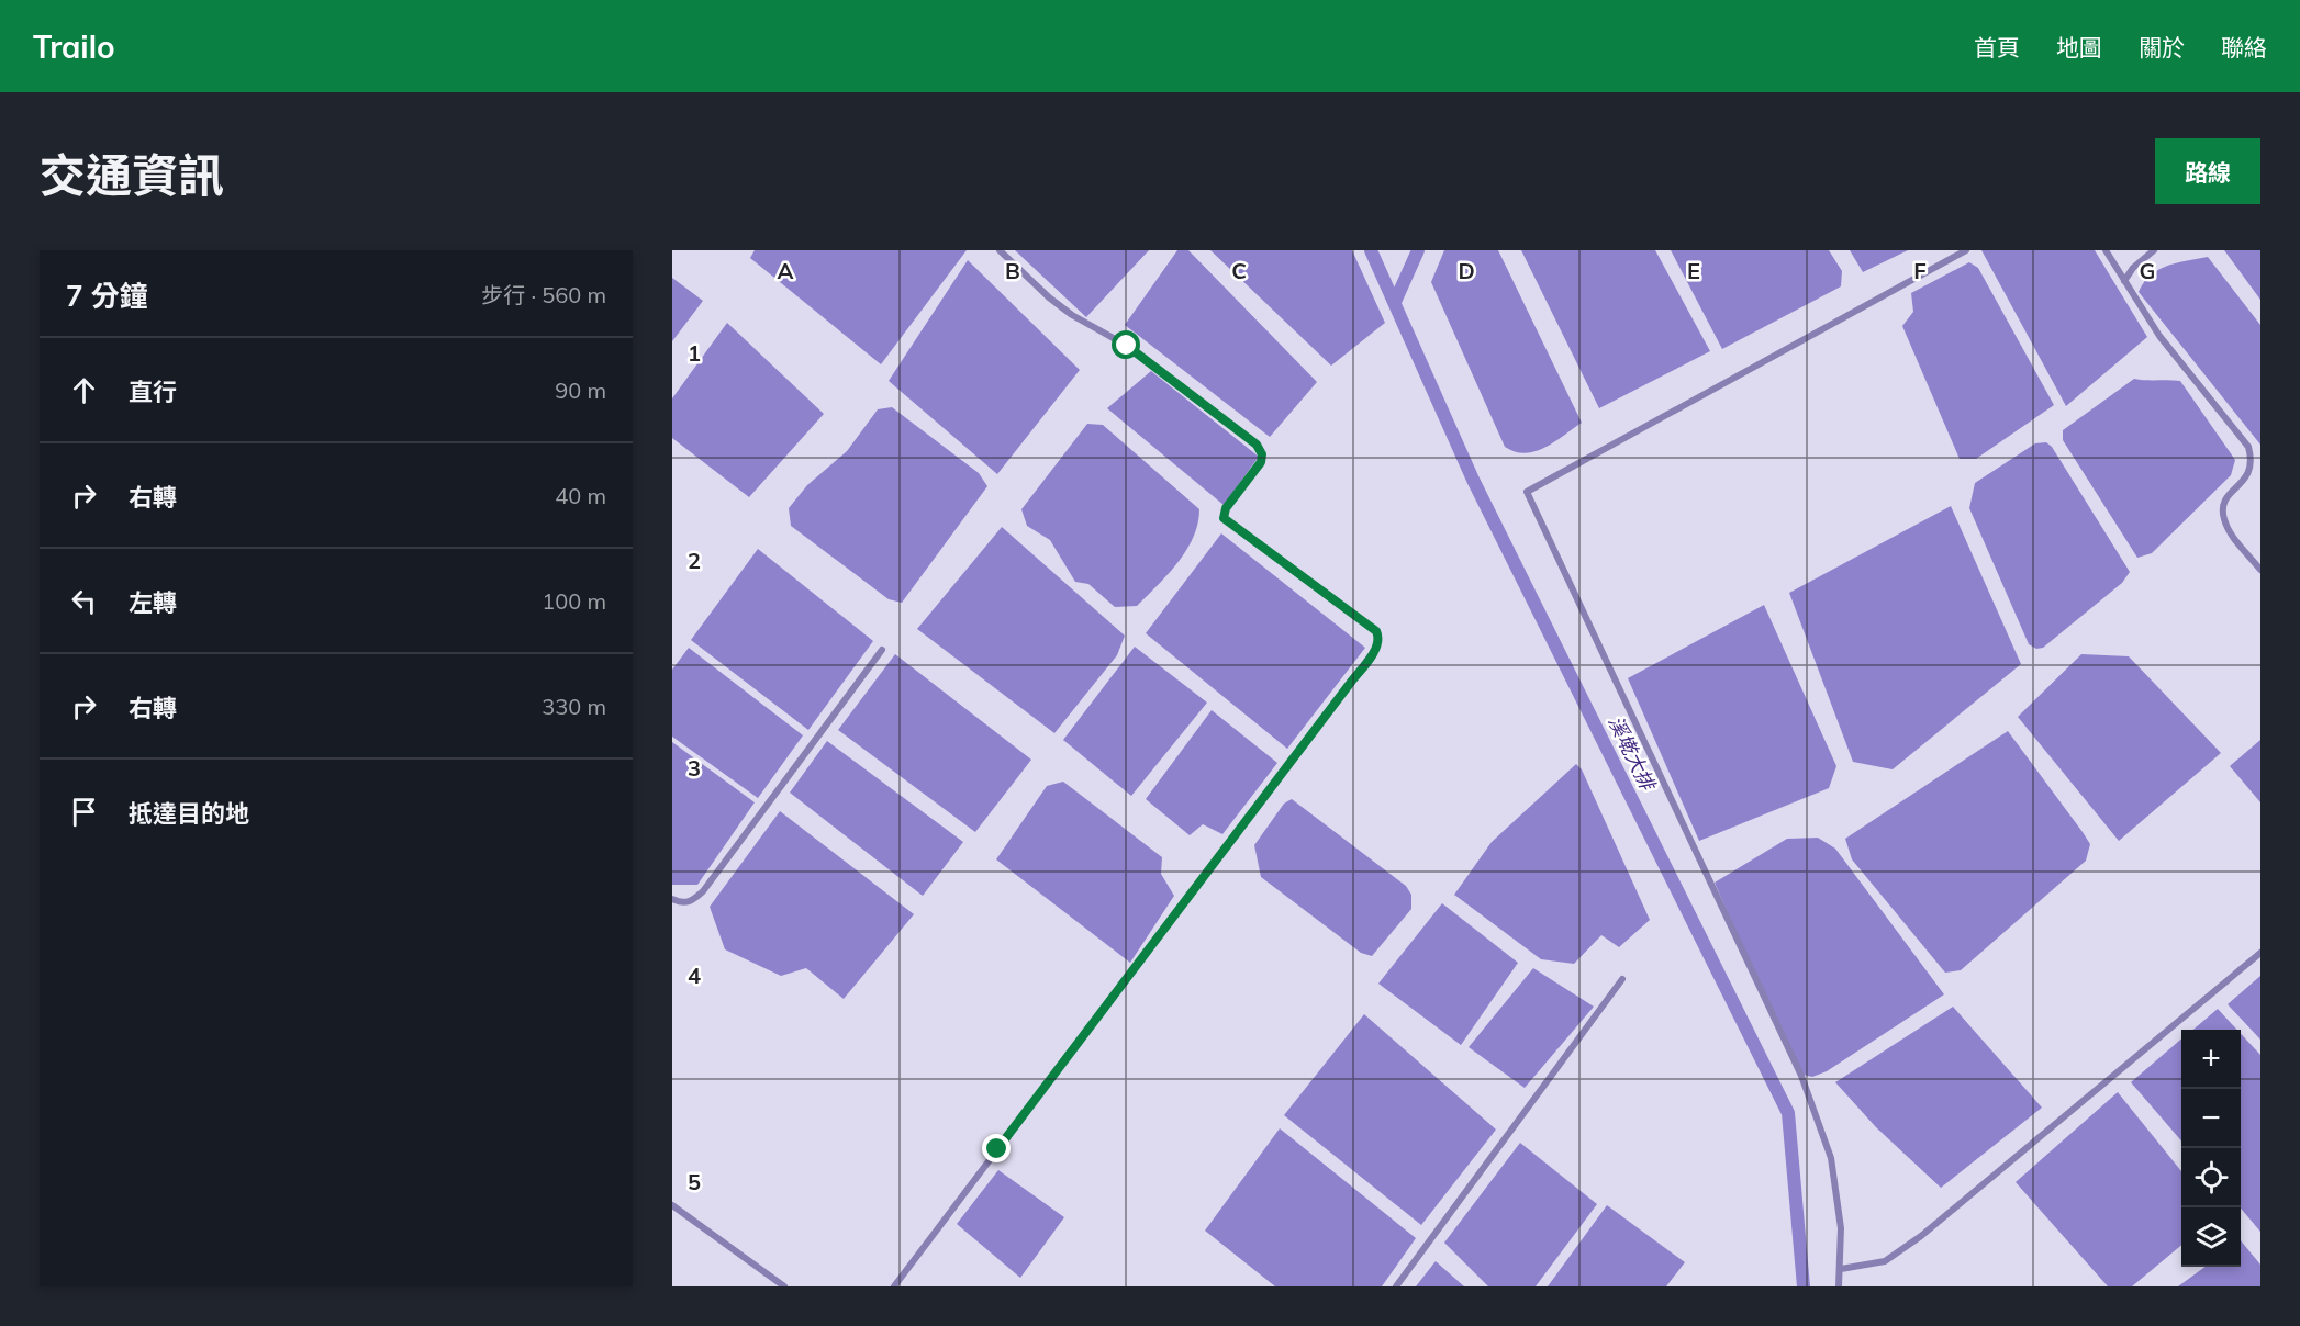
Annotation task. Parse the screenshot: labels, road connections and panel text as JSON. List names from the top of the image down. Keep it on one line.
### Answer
{"water":["溪墘大排"],"page":{"header":"Trailo","nav":["首頁","地圖","關於","聯絡"],"title":"交通資訊","buttons":"路線","heading":["7 分鐘","步行 · 560 m"],"list":[["直行","90 m"],["右轉","40 m"],["左轉","100 m"],["右轉","330 m"],"抵達目的地"],"map_buttons":["+","−"]},"grid":{"columns":["A","B","C","D","E","F","G"],"rows":["1","2","3","4","5"]}}
